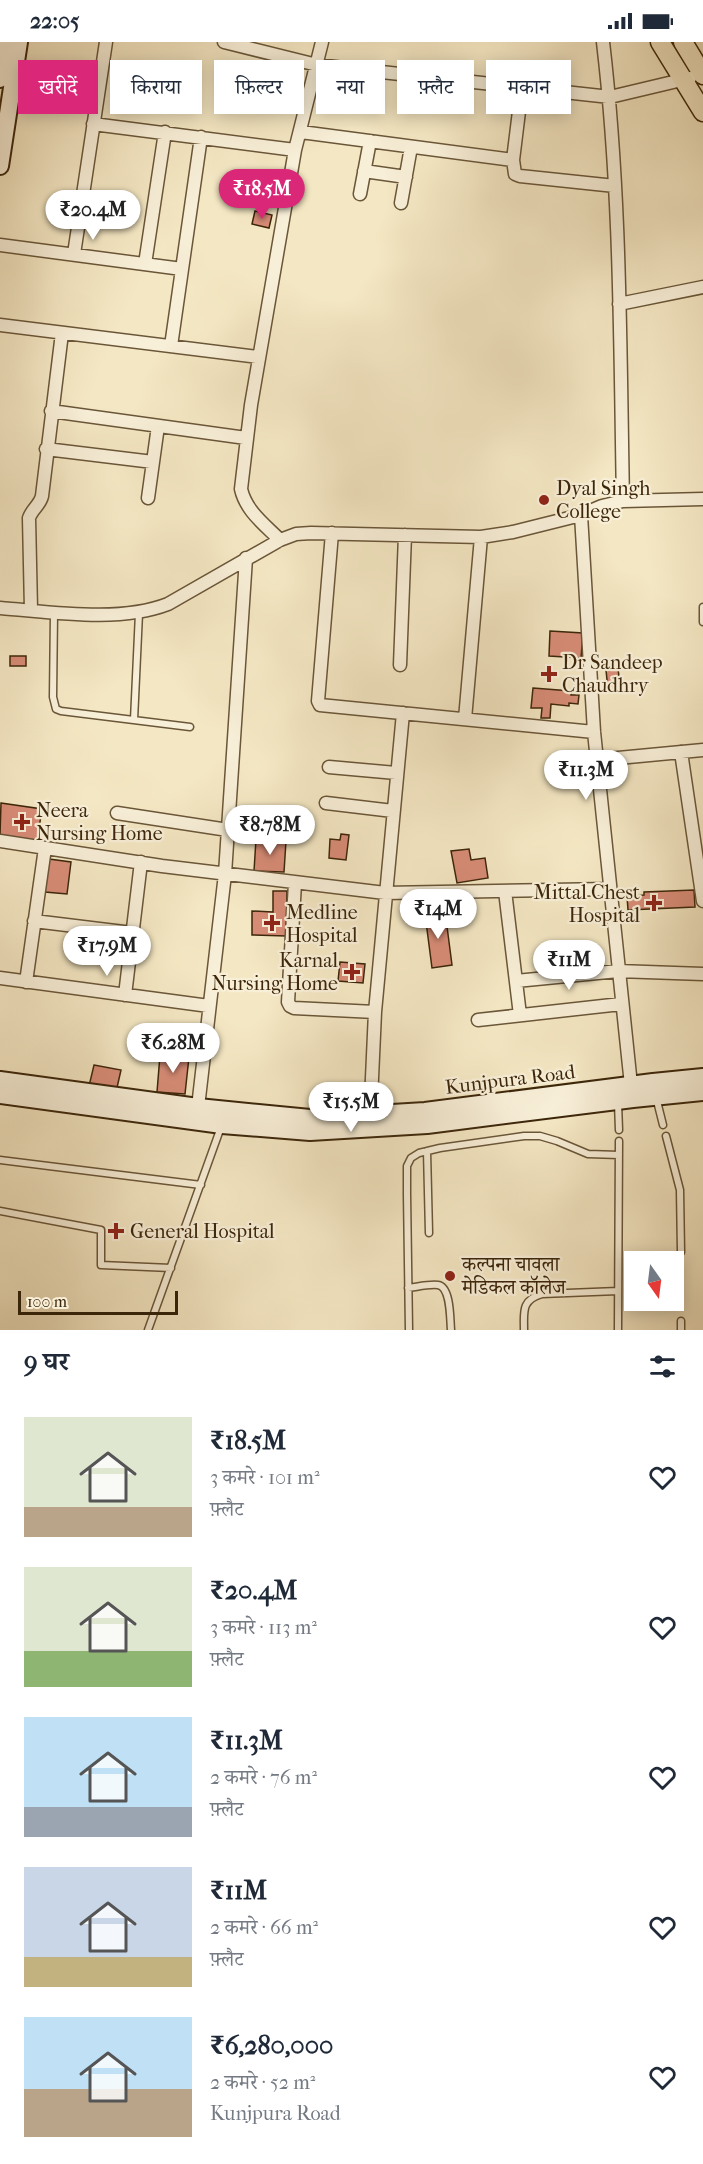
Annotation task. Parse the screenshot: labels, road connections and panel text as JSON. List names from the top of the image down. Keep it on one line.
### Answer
{"streets":{"street":["Kunjpura Road"]},"places":{"other":["Dyal Singh College","कल्पना चावला मेडिकल कॉलेज"],"health":["Dr Sandeep Chaudhry","Neera Nursing Home","Mittal Chest Hospital","Medline Hospital","Karnal Nursing Home","General Hospital"]},"scale_bar":"100 m","north":"bottom","page":{"status":"22:05","chip":["खरीदें","किराया","फ़िल्टर","नया","फ़्लैट","मकान"],"price":["₹18.5M","₹20.4M","₹11.3M","₹8.78M","₹14M","₹17.9M","₹11M","₹6.28M","₹15.5M"],"scale":"100 m","heading":"9 घर","list":[{"name":"₹18.5M","note":"3 कमरे · 101 m² · फ़्लैट"},{"name":"₹20.4M","note":"3 कमरे · 113 m² · फ़्लैट"},{"name":"₹11.3M","note":"2 कमरे · 76 m² · फ़्लैट"},{"name":"₹11M","note":"2 कमरे · 66 m² · फ़्लैट"},{"name":"₹6,280,000","note":"2 कमरे · 52 m² · Kunjpura Road"}]}}
